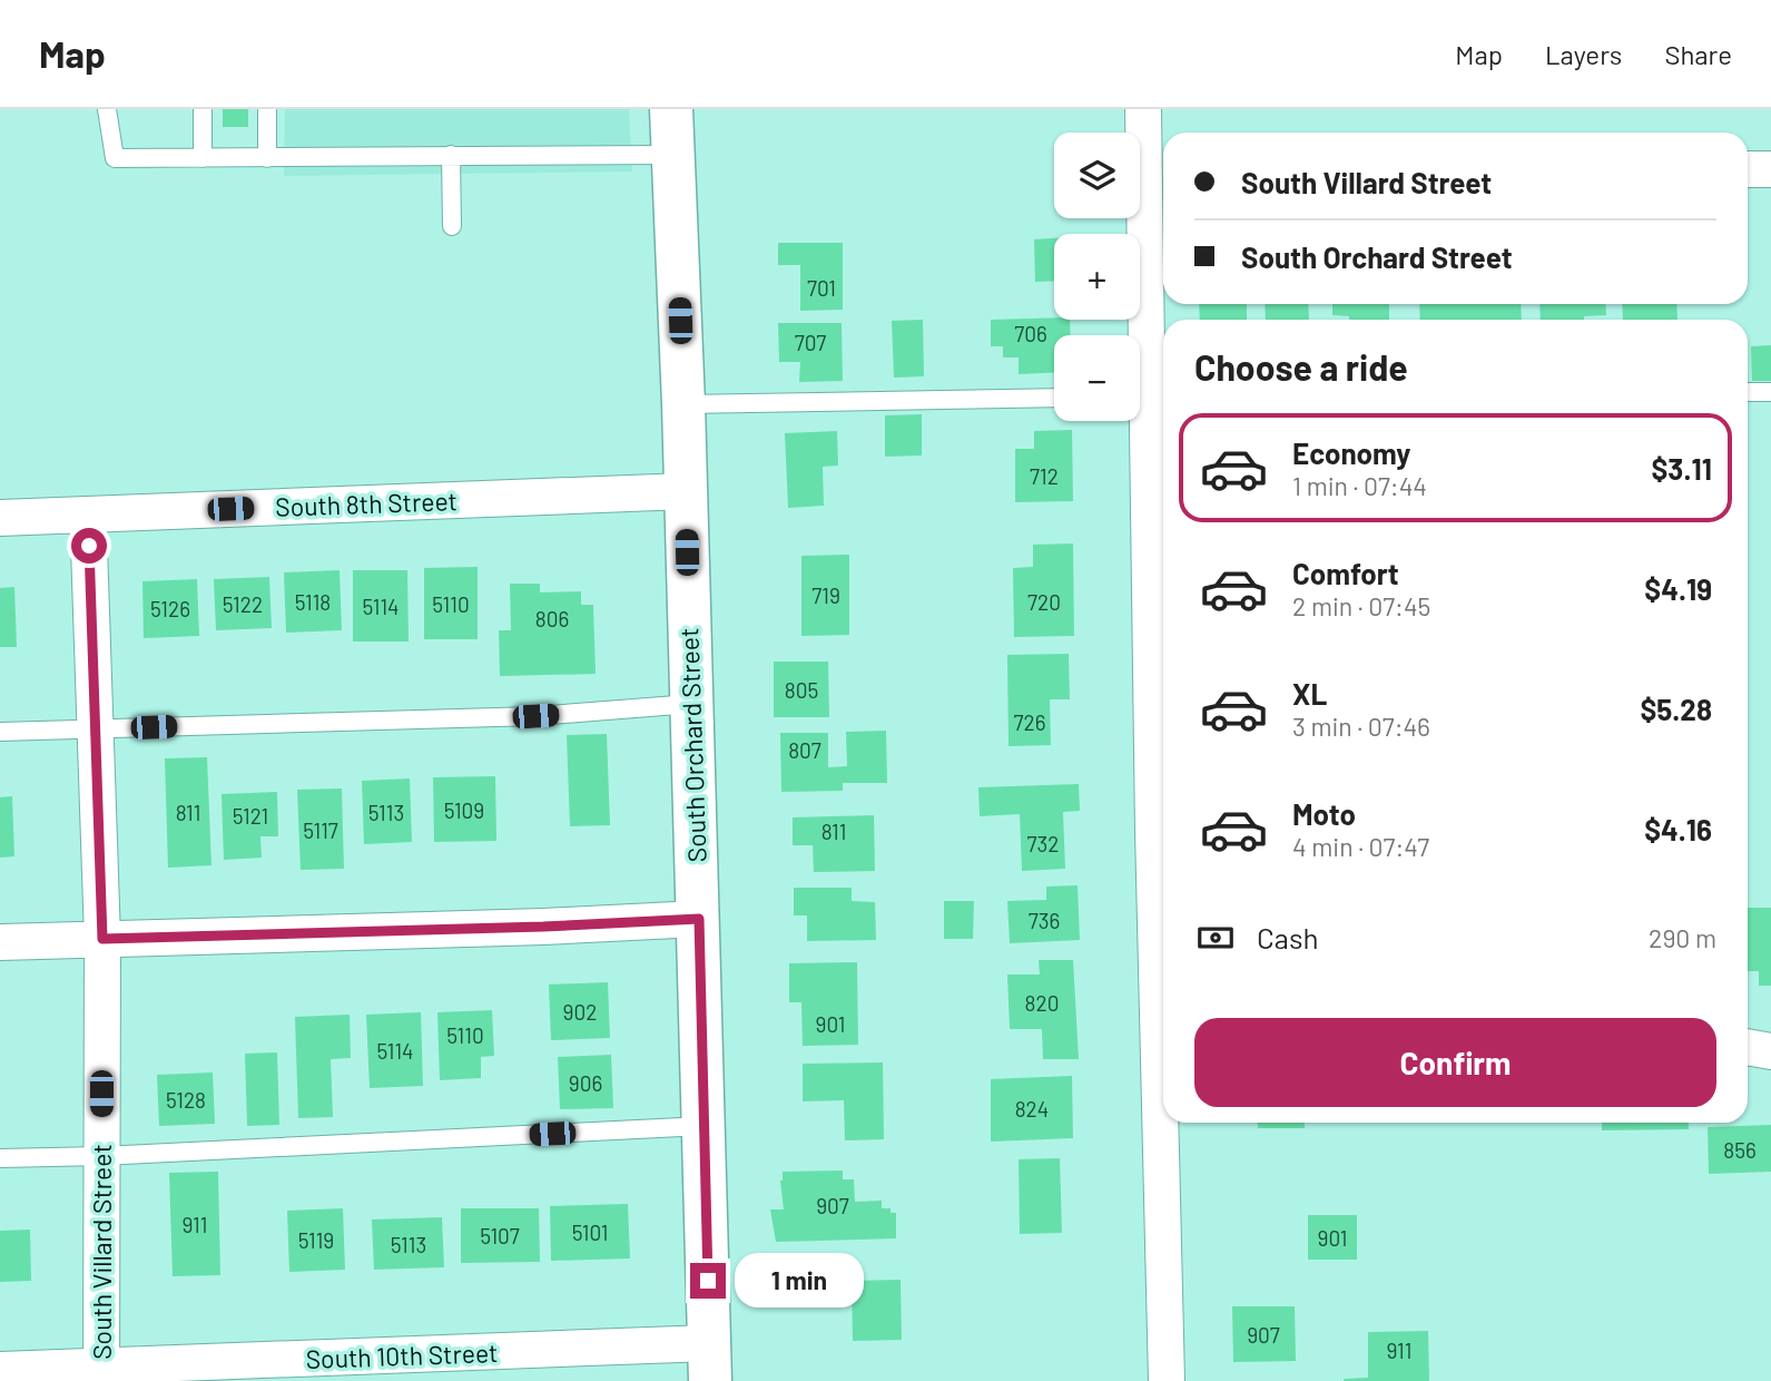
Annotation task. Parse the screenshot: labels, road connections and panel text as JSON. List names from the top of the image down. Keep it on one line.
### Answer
{"streets":{"street":["South 8th Street","South Orchard Street","South Villard Street","South 10th Street"]},"crossings":[["South 8th Street","South Orchard Street"],["South 8th Street","South Villard Street"],["South Orchard Street","South 10th Street"],["South Villard Street","South 10th Street"]],"house_numbers":["701","706","707","712","719","5118","720","5122","5110","5114","5126","806","805","726","807","5109","811","5113","5121","5117","811","732","736","820","902","901","5110","5114","906","5128","824","856","907","911","5101","5107","901","5119","5113","907","911"],"page":{"header":"Map","nav":["Map","Layers","Share"],"map_buttons":["+","−"],"banner":["South Villard Street","South Orchard Street"],"heading":"Choose a ride","list":[{"name":"Economy","note":"1 min · 07:44","value":"$3.11"},{"name":"Comfort","note":"2 min · 07:45","value":"$4.19"},{"name":"XL","note":"3 min · 07:46","value":"$5.28"},{"name":"Moto","note":"4 min · 07:47","value":"$4.16"}],"pay":["Cash","290 m"],"buttons":"Confirm","bubble":"1 min"}}
